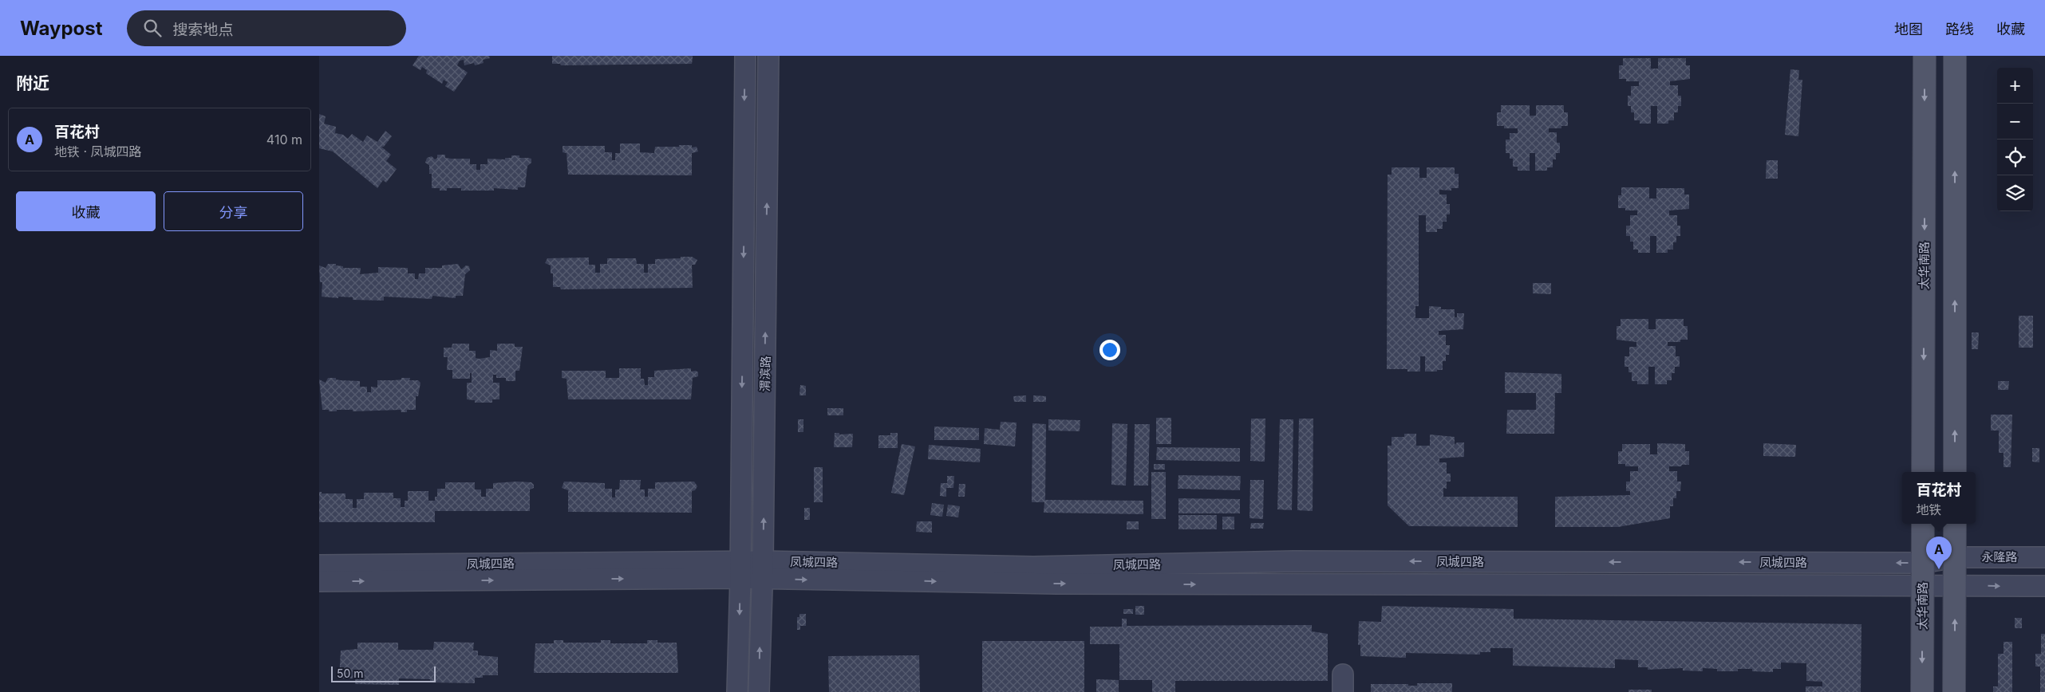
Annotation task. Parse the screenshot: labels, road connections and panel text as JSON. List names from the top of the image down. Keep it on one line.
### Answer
{"streets":{"main road":["太华南路"],"street":["渭滨路","永隆路","凤城四路"]},"crossings":[["太华南路","凤城四路"],["渭滨路","凤城四路"],["永隆路","凤城四路"]],"scale_bar":"50 m","page":{"header":"Waypost","search":"搜索地点","nav":["地图","路线","收藏"],"heading":"附近","map_buttons":["+","−"],"list":[{"mark":"A","name":"百花村","note":"地铁 · 凤城四路","value":"410 m"}],"buttons":["收藏","分享"],"popup":["百花村","地铁"],"pins":"A","scale":"50 m"}}
